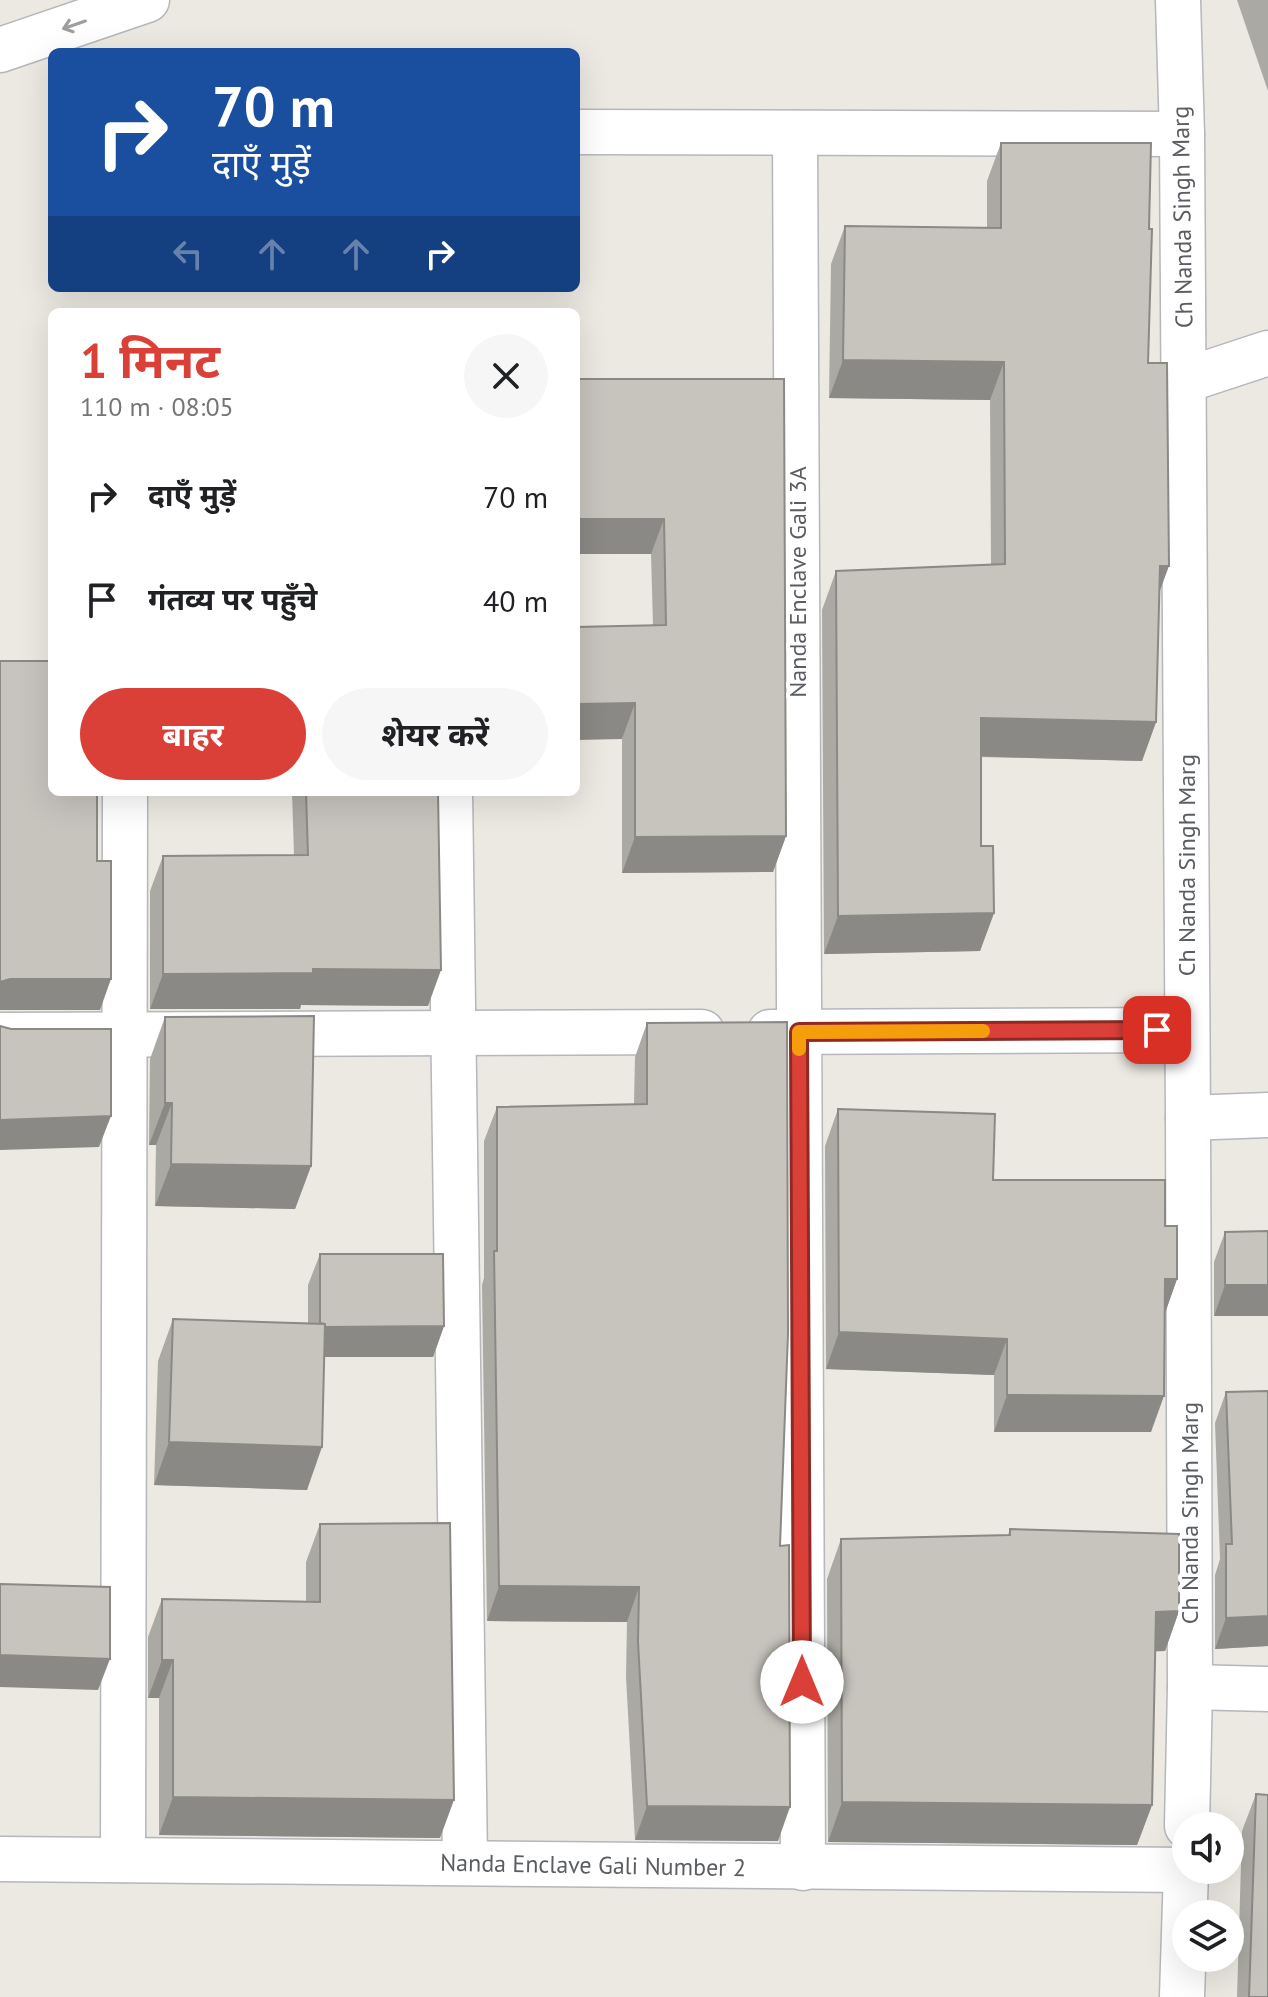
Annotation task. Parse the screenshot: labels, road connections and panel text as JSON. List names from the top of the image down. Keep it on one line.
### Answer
{"streets":{"street":["Ch Nanda Singh Marg","Nanda Enclave Gali 3A","Nanda Enclave Gali Number 2"]},"crossings":[["Nanda Enclave Gali 3A","Nanda Enclave Gali Number 2"]],"page":{"turn":["70 m","दाएँ मुड़ें"],"heading":["1 मिनट","110 m · 08:05"],"list":[{"name":"दाएँ मुड़ें","value":"70 m"},{"name":"गंतव्य पर पहुँचे","value":"40 m"}],"buttons":["बाहर","शेयर करें"]}}
